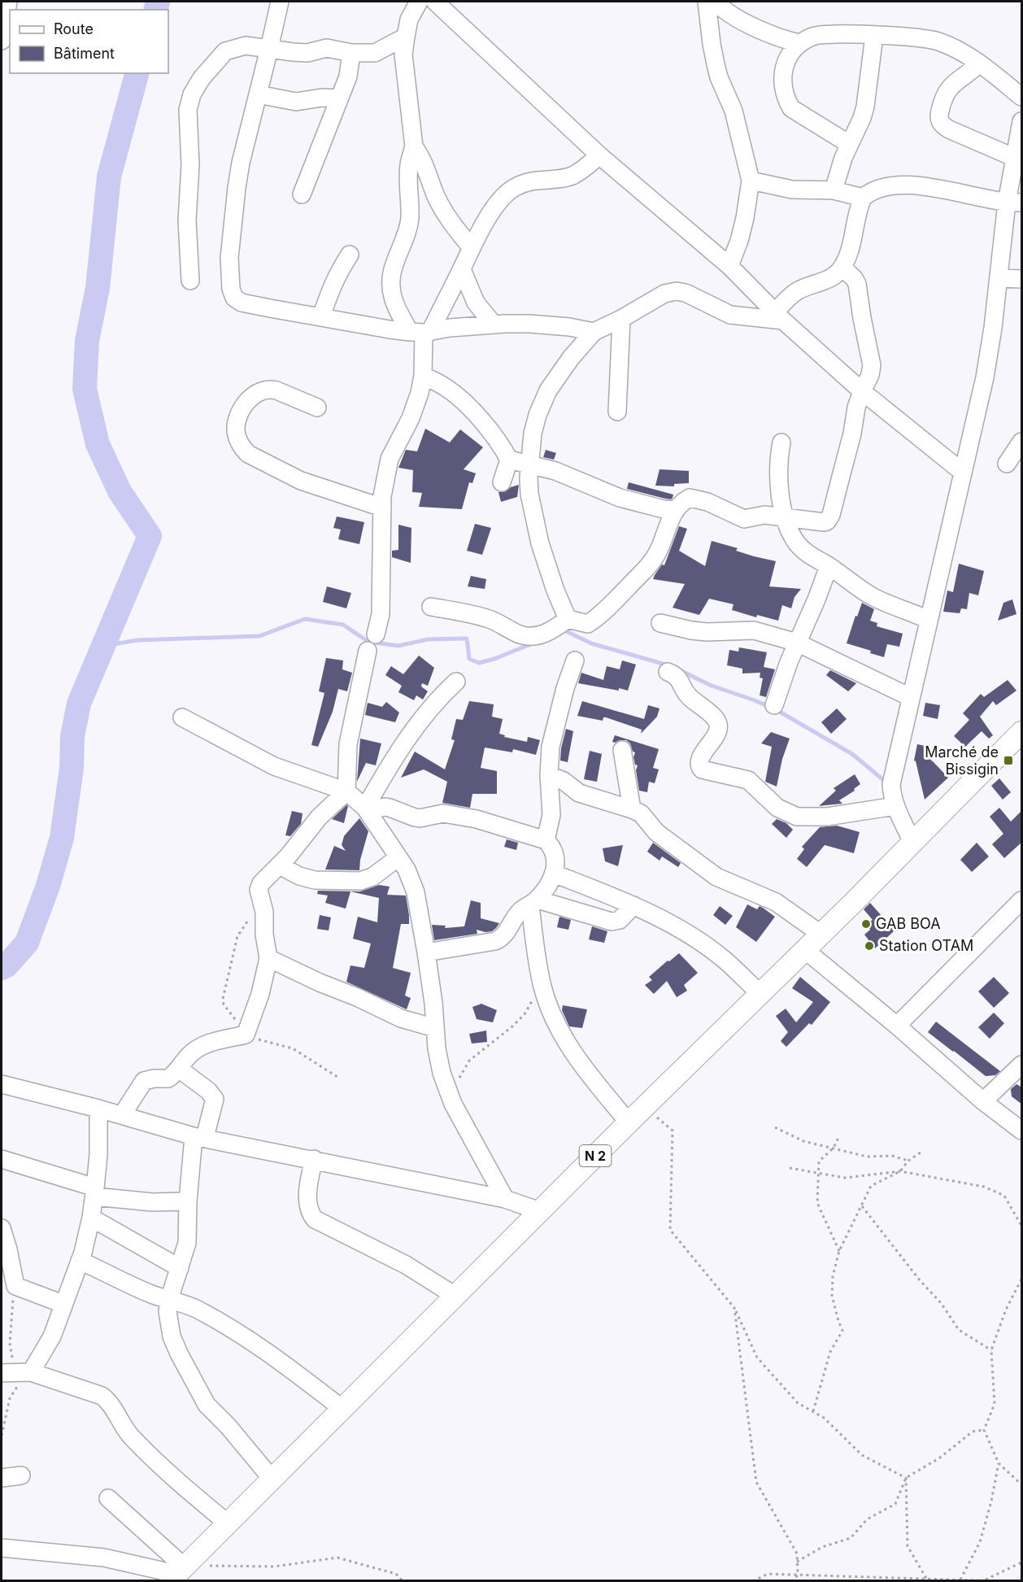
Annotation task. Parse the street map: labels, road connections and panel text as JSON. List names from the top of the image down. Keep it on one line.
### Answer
{"streets":{"main road":["N 2"]},"places":{"transit":["Marché de Bissigin"],"other":["GAB BOA","Station OTAM"]},"legend":["Route","Bâtiment"]}
